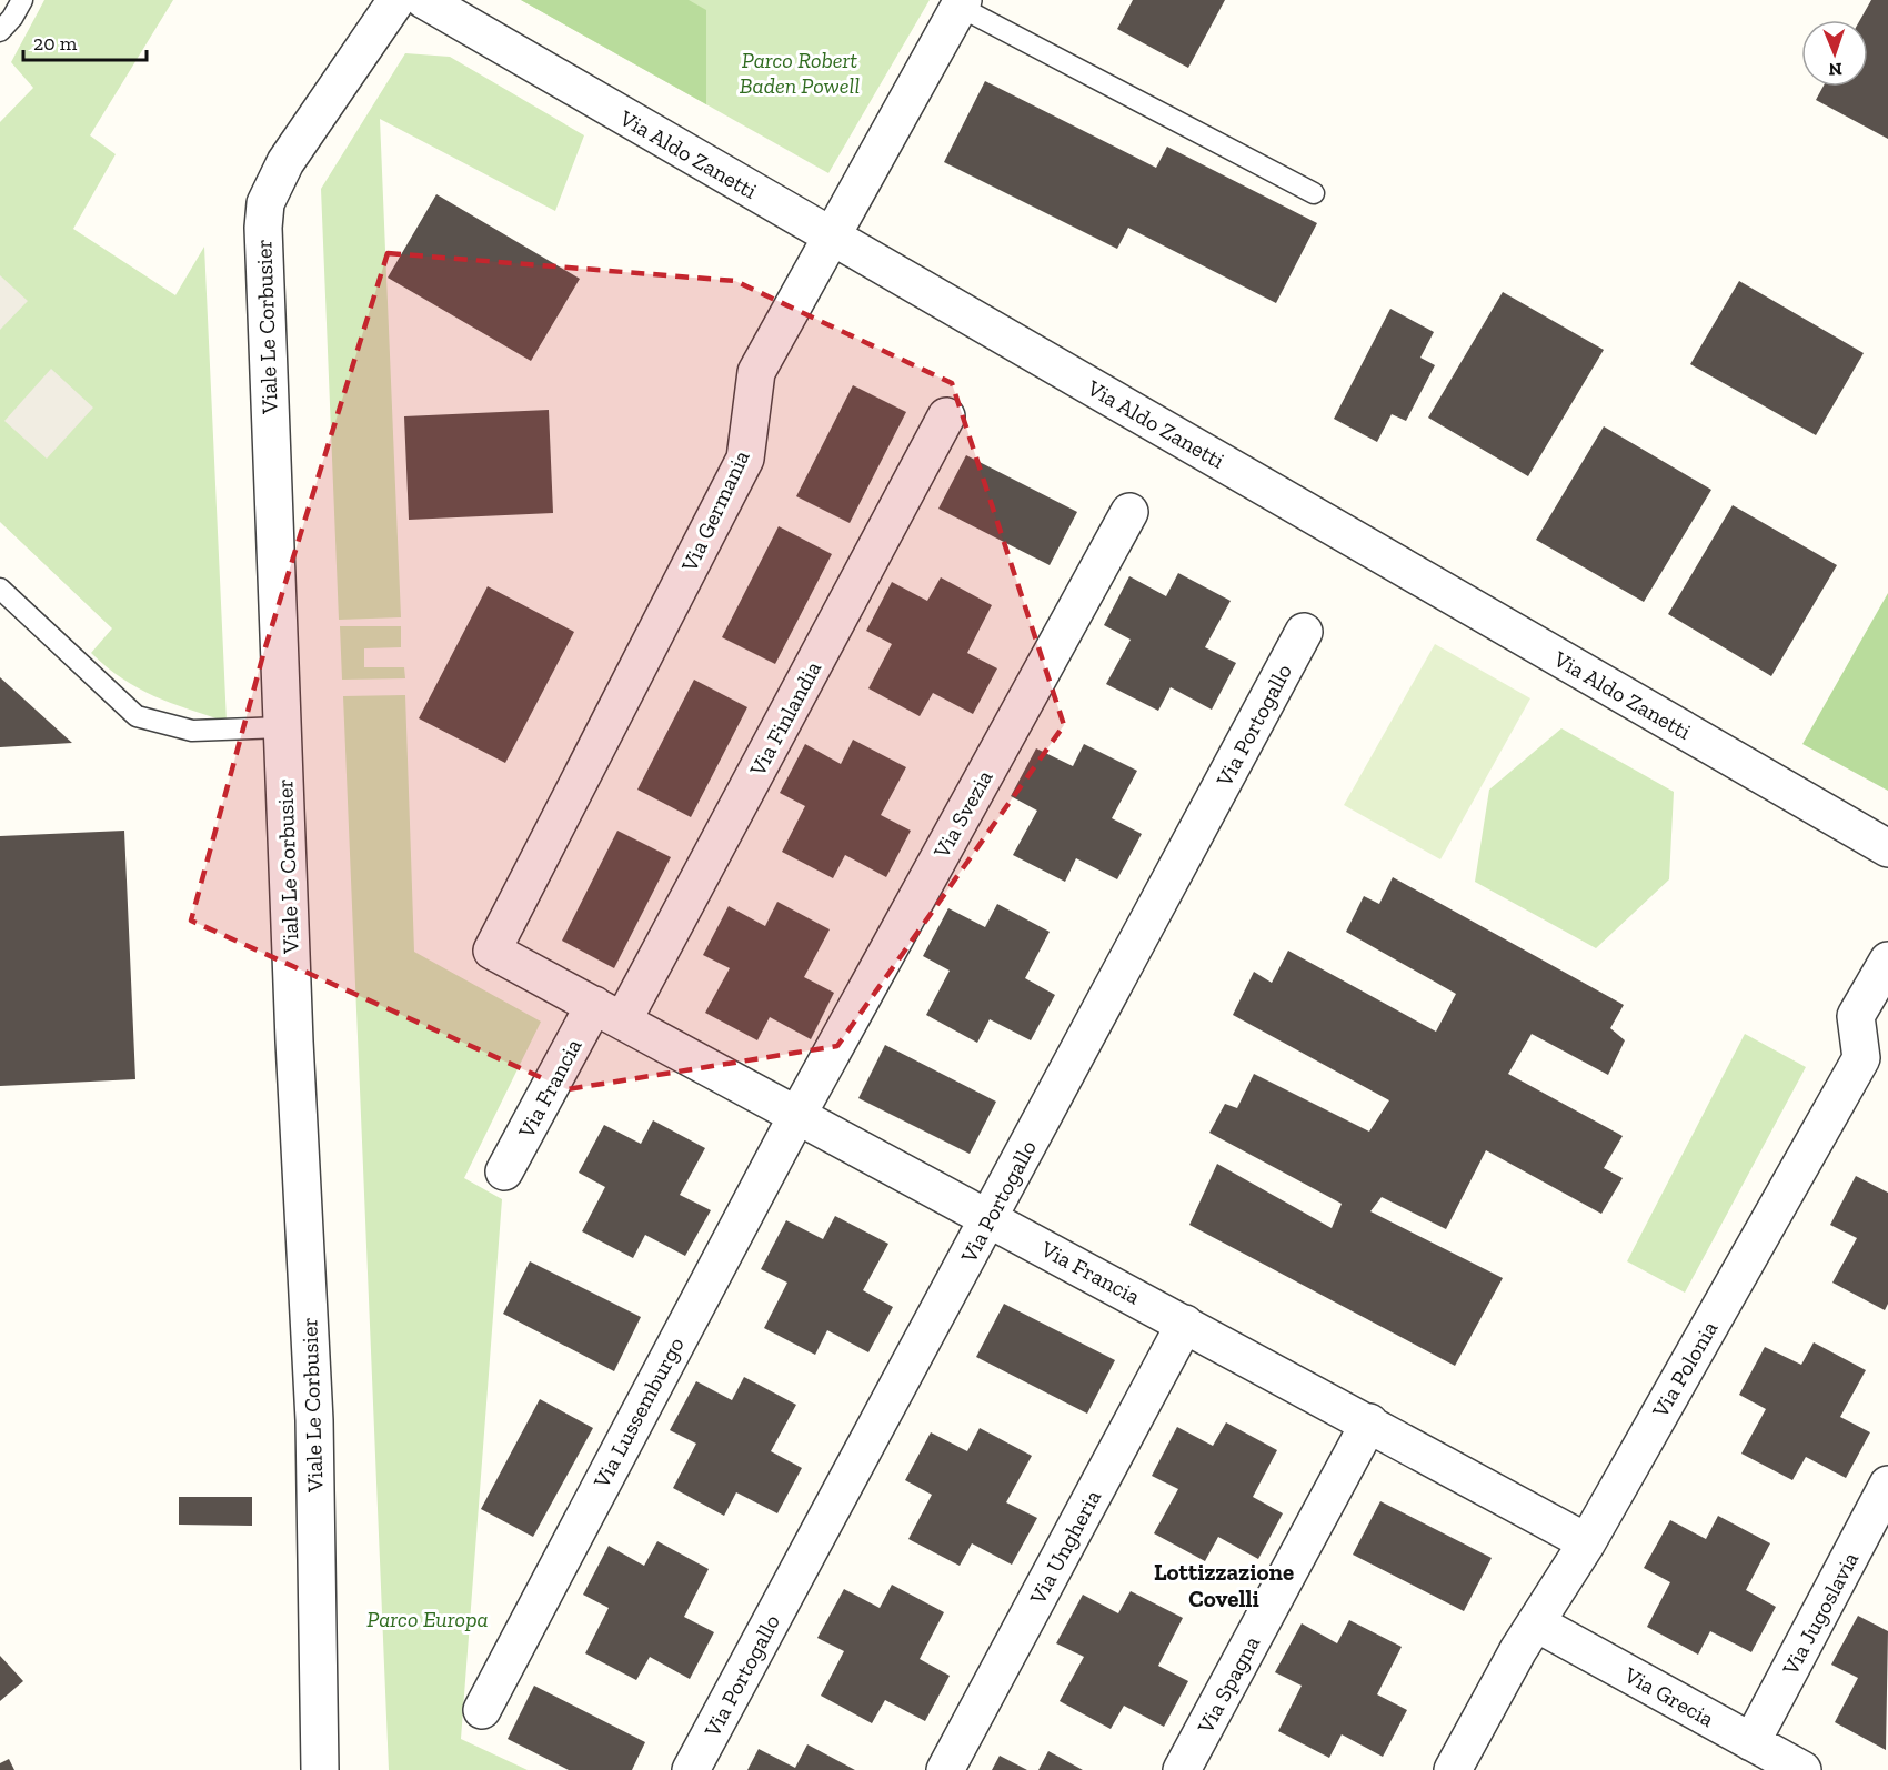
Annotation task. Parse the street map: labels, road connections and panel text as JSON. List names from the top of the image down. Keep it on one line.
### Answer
{"streets":{"street":["Via Aldo Zanetti","Viale Le Corbusier","Via Germania","Via Finlandia","Via Portogallo","Via Svezia","Via Francia","Via Polonia","Via Lussemburgo","Via Ungheria","Via Jugoslavia","Via Spagna","Via Grecia"]},"crossings":[["Via Aldo Zanetti","Via Germania"],["Via Germania","Via Francia"],["Via Finlandia","Via Francia"],["Via Portogallo","Via Francia"],["Via Svezia","Via Francia"],["Via Svezia","Via Lussemburgo"],["Via Francia","Via Polonia"],["Via Francia","Via Lussemburgo"],["Via Francia","Via Ungheria"],["Via Francia","Via Spagna"],["Via Polonia","Via Grecia"],["Via Jugoslavia","Via Grecia"]],"districts":["Lottizzazione Covelli"],"parks":["Parco Robert Baden Powell","Parco Europa"],"scale_bar":"20 m","north":"bottom"}
